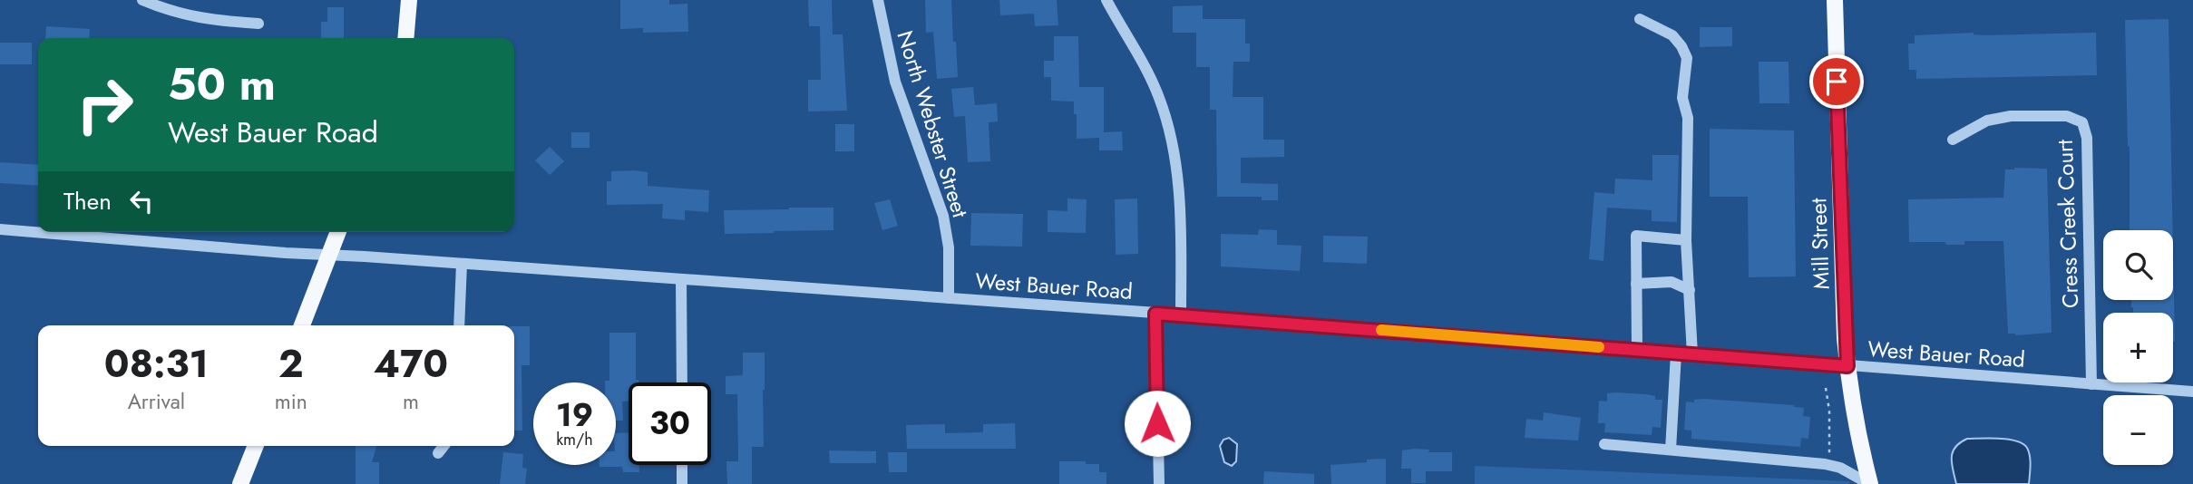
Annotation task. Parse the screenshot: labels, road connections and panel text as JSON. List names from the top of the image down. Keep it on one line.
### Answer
{"streets":{"main road":["Mill Street"],"street":["North Webster Street","Cress Creek Court","West Bauer Road"]},"crossings":[["North Webster Street","West Bauer Road"],["Cress Creek Court","West Bauer Road"],["Mill Street","West Bauer Road"]],"page":{"turn":["50 m","West Bauer Road"],"then":"Then","map_buttons":["+","−"],"eta":["08:31","Arrival","2","min","470","m"],"speed":"19 km/h","limit":"30"}}
